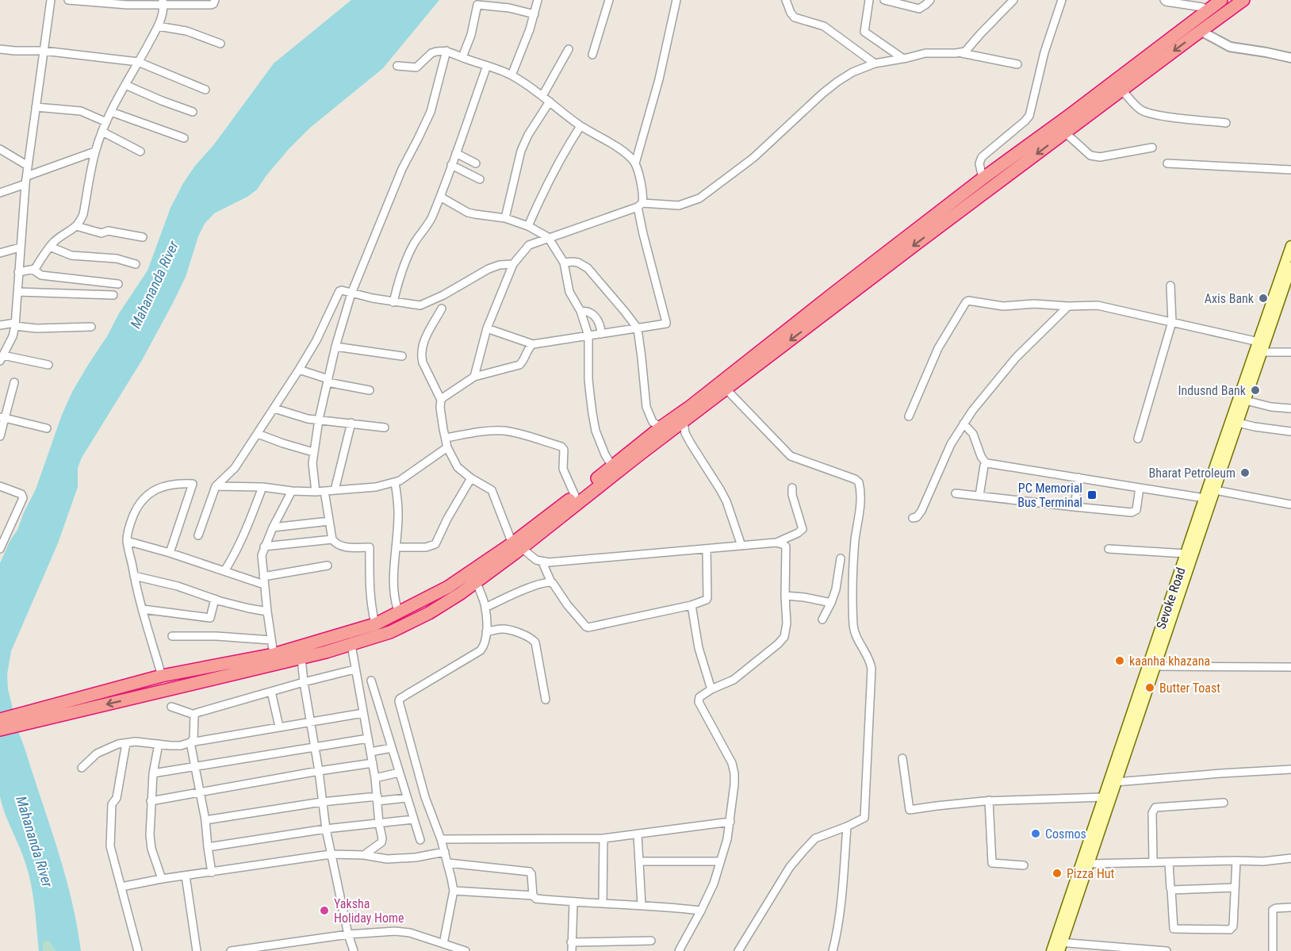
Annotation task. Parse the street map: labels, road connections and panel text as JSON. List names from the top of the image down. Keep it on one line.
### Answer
{"streets":{"main road":["Sevoke Road"]},"water":["Mahananda River"],"places":{"other":["Axis Bank","Indusnd Bank","Bharat Petroleum","kaanha khazana","Butter Toast","Cosmos","Pizza Hut","Yaksha Holiday Home"],"transit":["PC Memorial Bus Terminal"]}}
